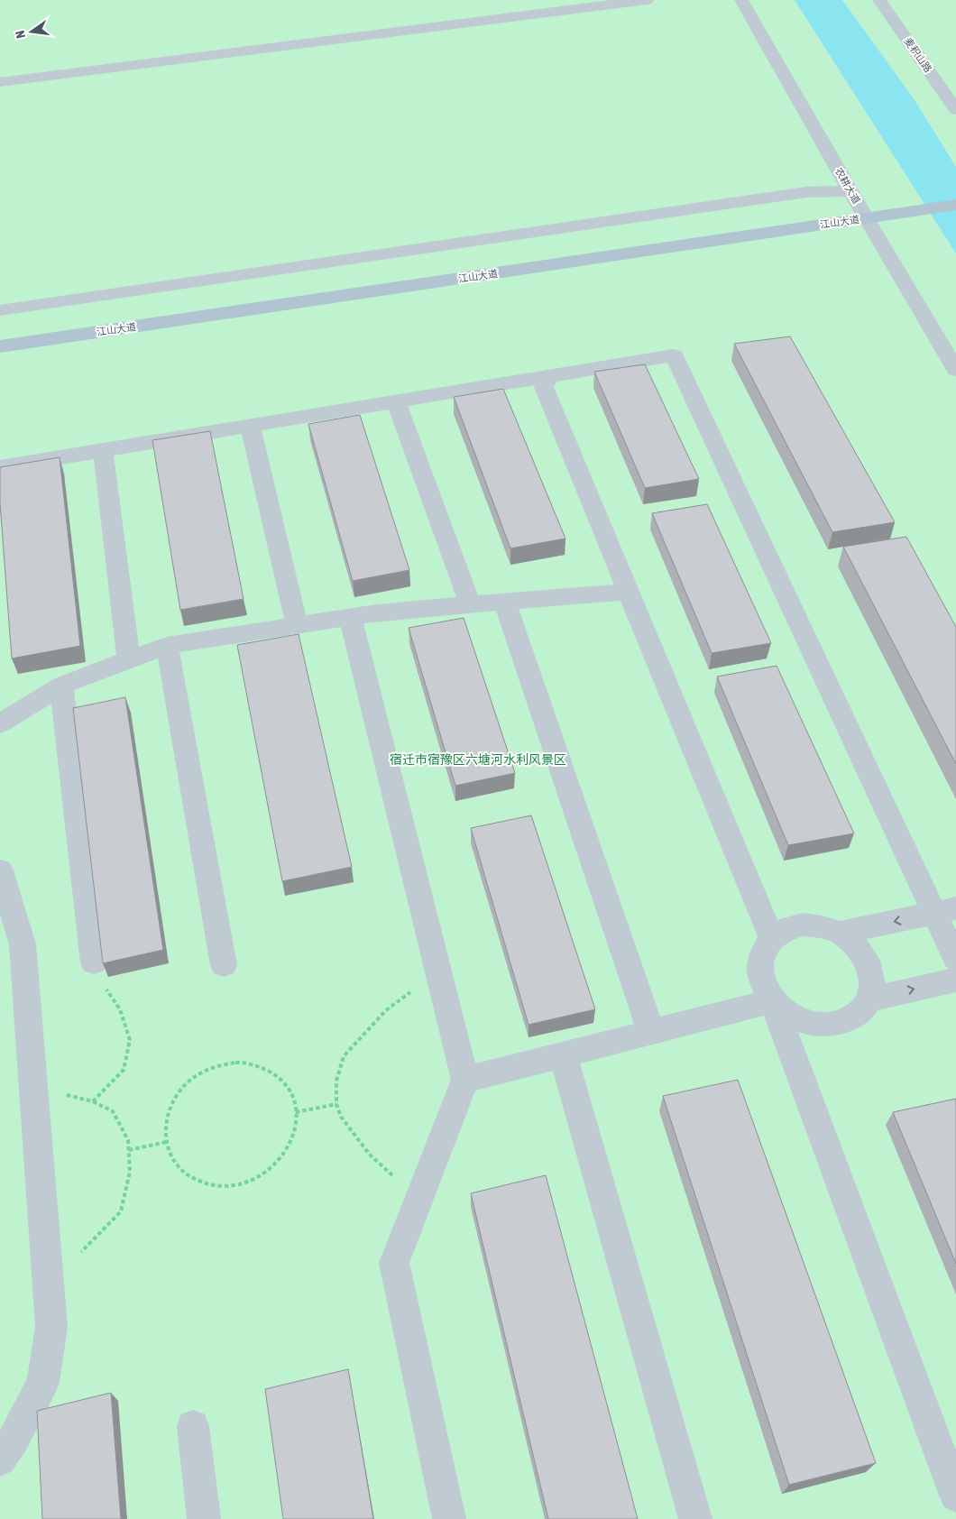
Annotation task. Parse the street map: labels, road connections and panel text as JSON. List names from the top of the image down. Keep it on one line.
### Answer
{"streets":{"main road":["江山大道"],"street":["麦积山路","农耕大道"]},"crossings":[["农耕大道","江山大道"]],"parks":["宿迁市宿豫区六塘河水利风景区"],"north":"left"}
